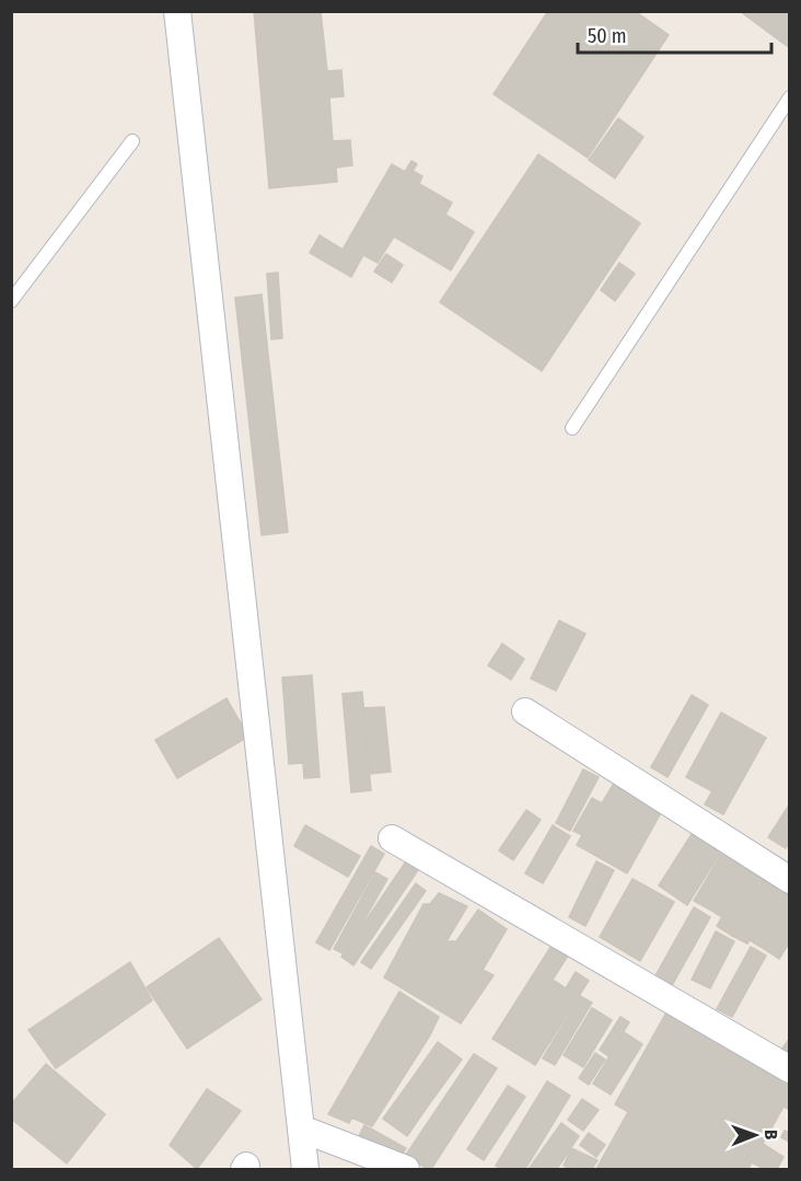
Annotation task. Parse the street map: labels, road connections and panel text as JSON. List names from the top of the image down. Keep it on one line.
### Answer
{"scale_bar":"50 m","north":"right"}
